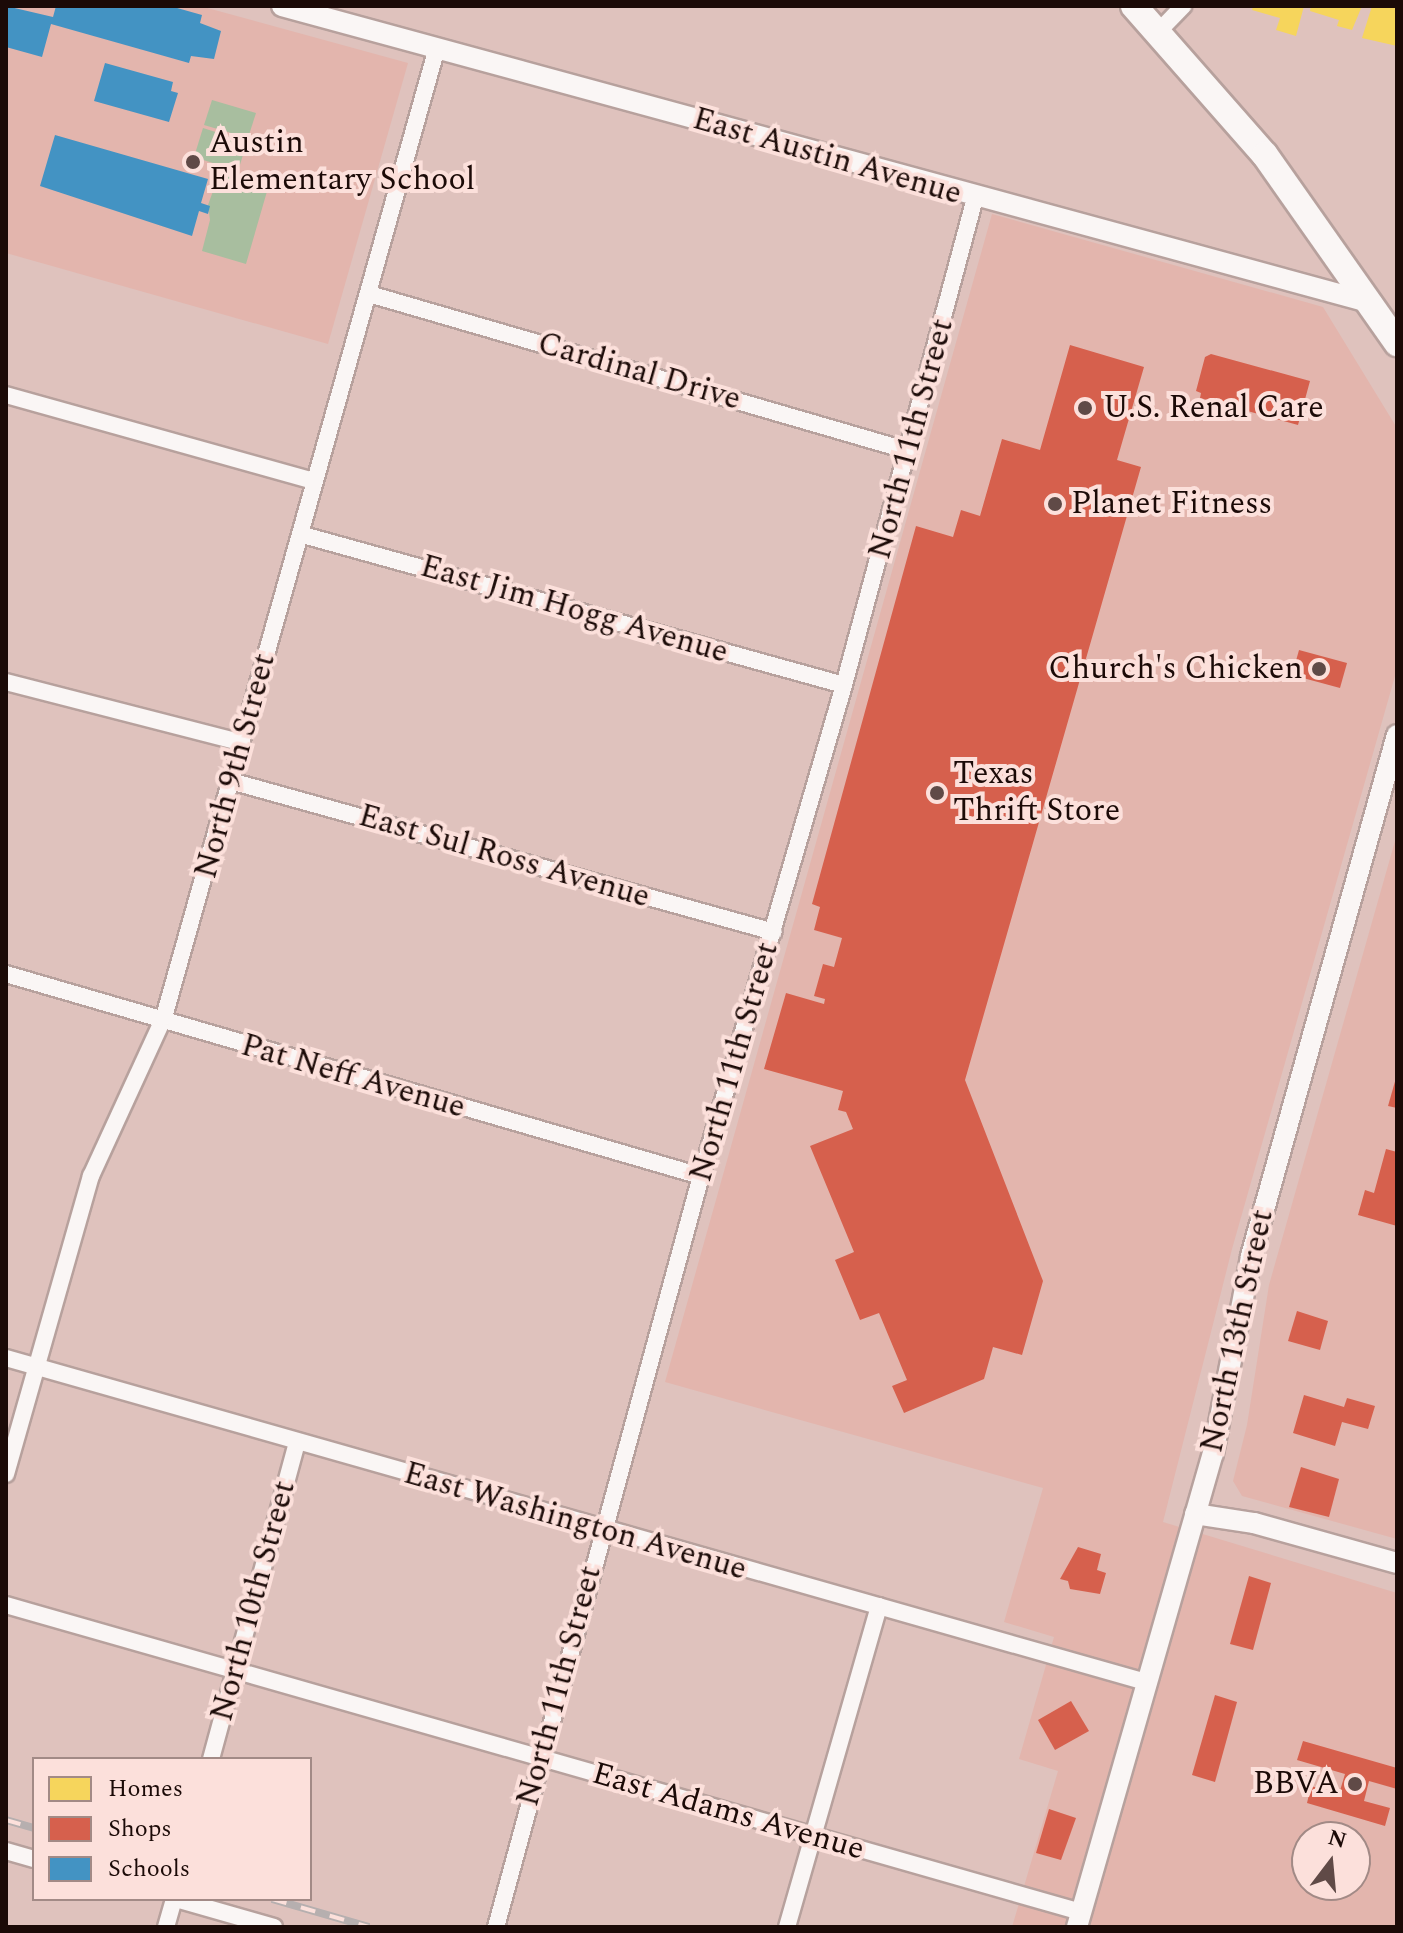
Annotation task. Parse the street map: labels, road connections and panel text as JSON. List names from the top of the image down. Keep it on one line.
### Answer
{"streets":{"street":["East Austin Avenue","Cardinal Drive","North 11th Street","East Jim Hogg Avenue","North 9th Street","East Sul Ross Avenue","Pat Neff Avenue","North 13th Street","East Washington Avenue","North 10th Street","East Adams Avenue"]},"crossings":[["East Austin Avenue","North 11th Street"],["East Austin Avenue","North 9th Street"],["Cardinal Drive","North 11th Street"],["Cardinal Drive","North 9th Street"],["North 11th Street","East Jim Hogg Avenue"],["North 11th Street","East Sul Ross Avenue"],["North 11th Street","Pat Neff Avenue"],["North 11th Street","East Washington Avenue"],["North 11th Street","East Adams Avenue"],["East Jim Hogg Avenue","North 9th Street"],["North 9th Street","East Sul Ross Avenue"],["North 9th Street","Pat Neff Avenue"],["North 9th Street","East Washington Avenue"],["North 13th Street","East Washington Avenue"],["North 13th Street","East Adams Avenue"],["East Washington Avenue","North 10th Street"],["North 10th Street","East Adams Avenue"]],"places":["Austin Elementary School","U.S. Renal Care","Planet Fitness","Church's Chicken","Texas Thrift Store","BBVA"],"legend":["Homes","Shops","Schools"],"north":"top"}
